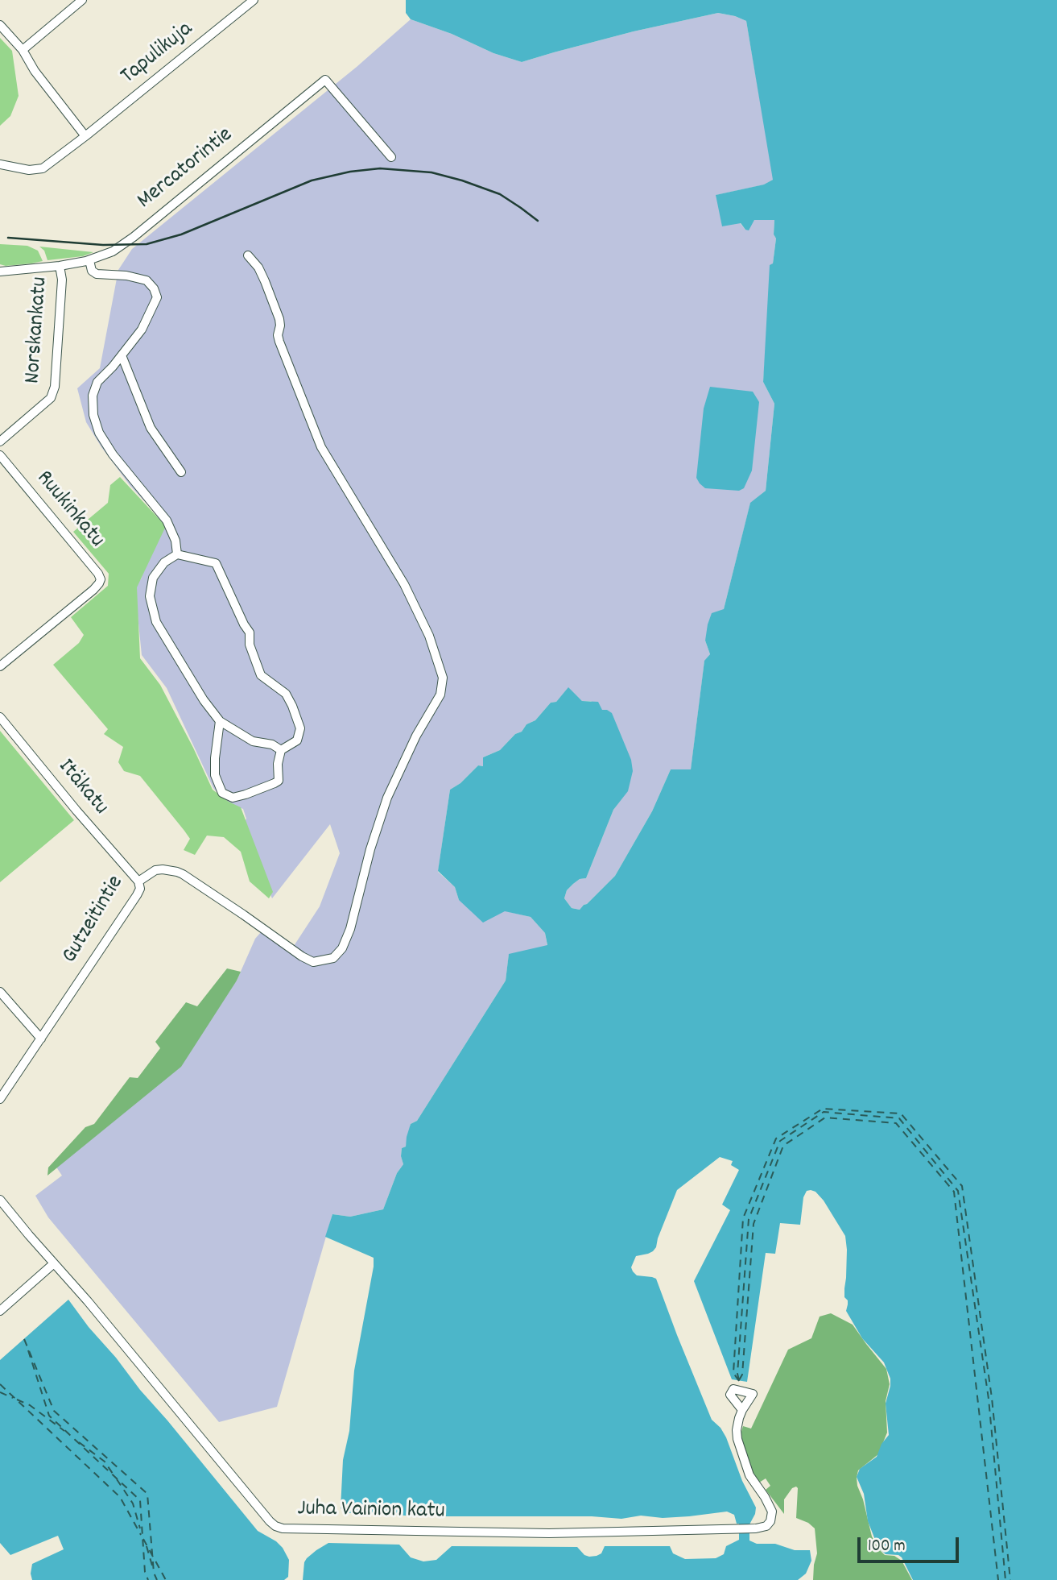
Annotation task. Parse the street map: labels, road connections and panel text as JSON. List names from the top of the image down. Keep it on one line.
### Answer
{"streets":{"street":["Tapulikuja","Mercatorintie","Norskankatu","Ruukinkatu","Itäkatu","Gutzeitintie","Juha Vainion katu"]},"crossings":[["Mercatorintie","Norskankatu"],["Itäkatu","Gutzeitintie"]],"scale_bar":"100 m"}
